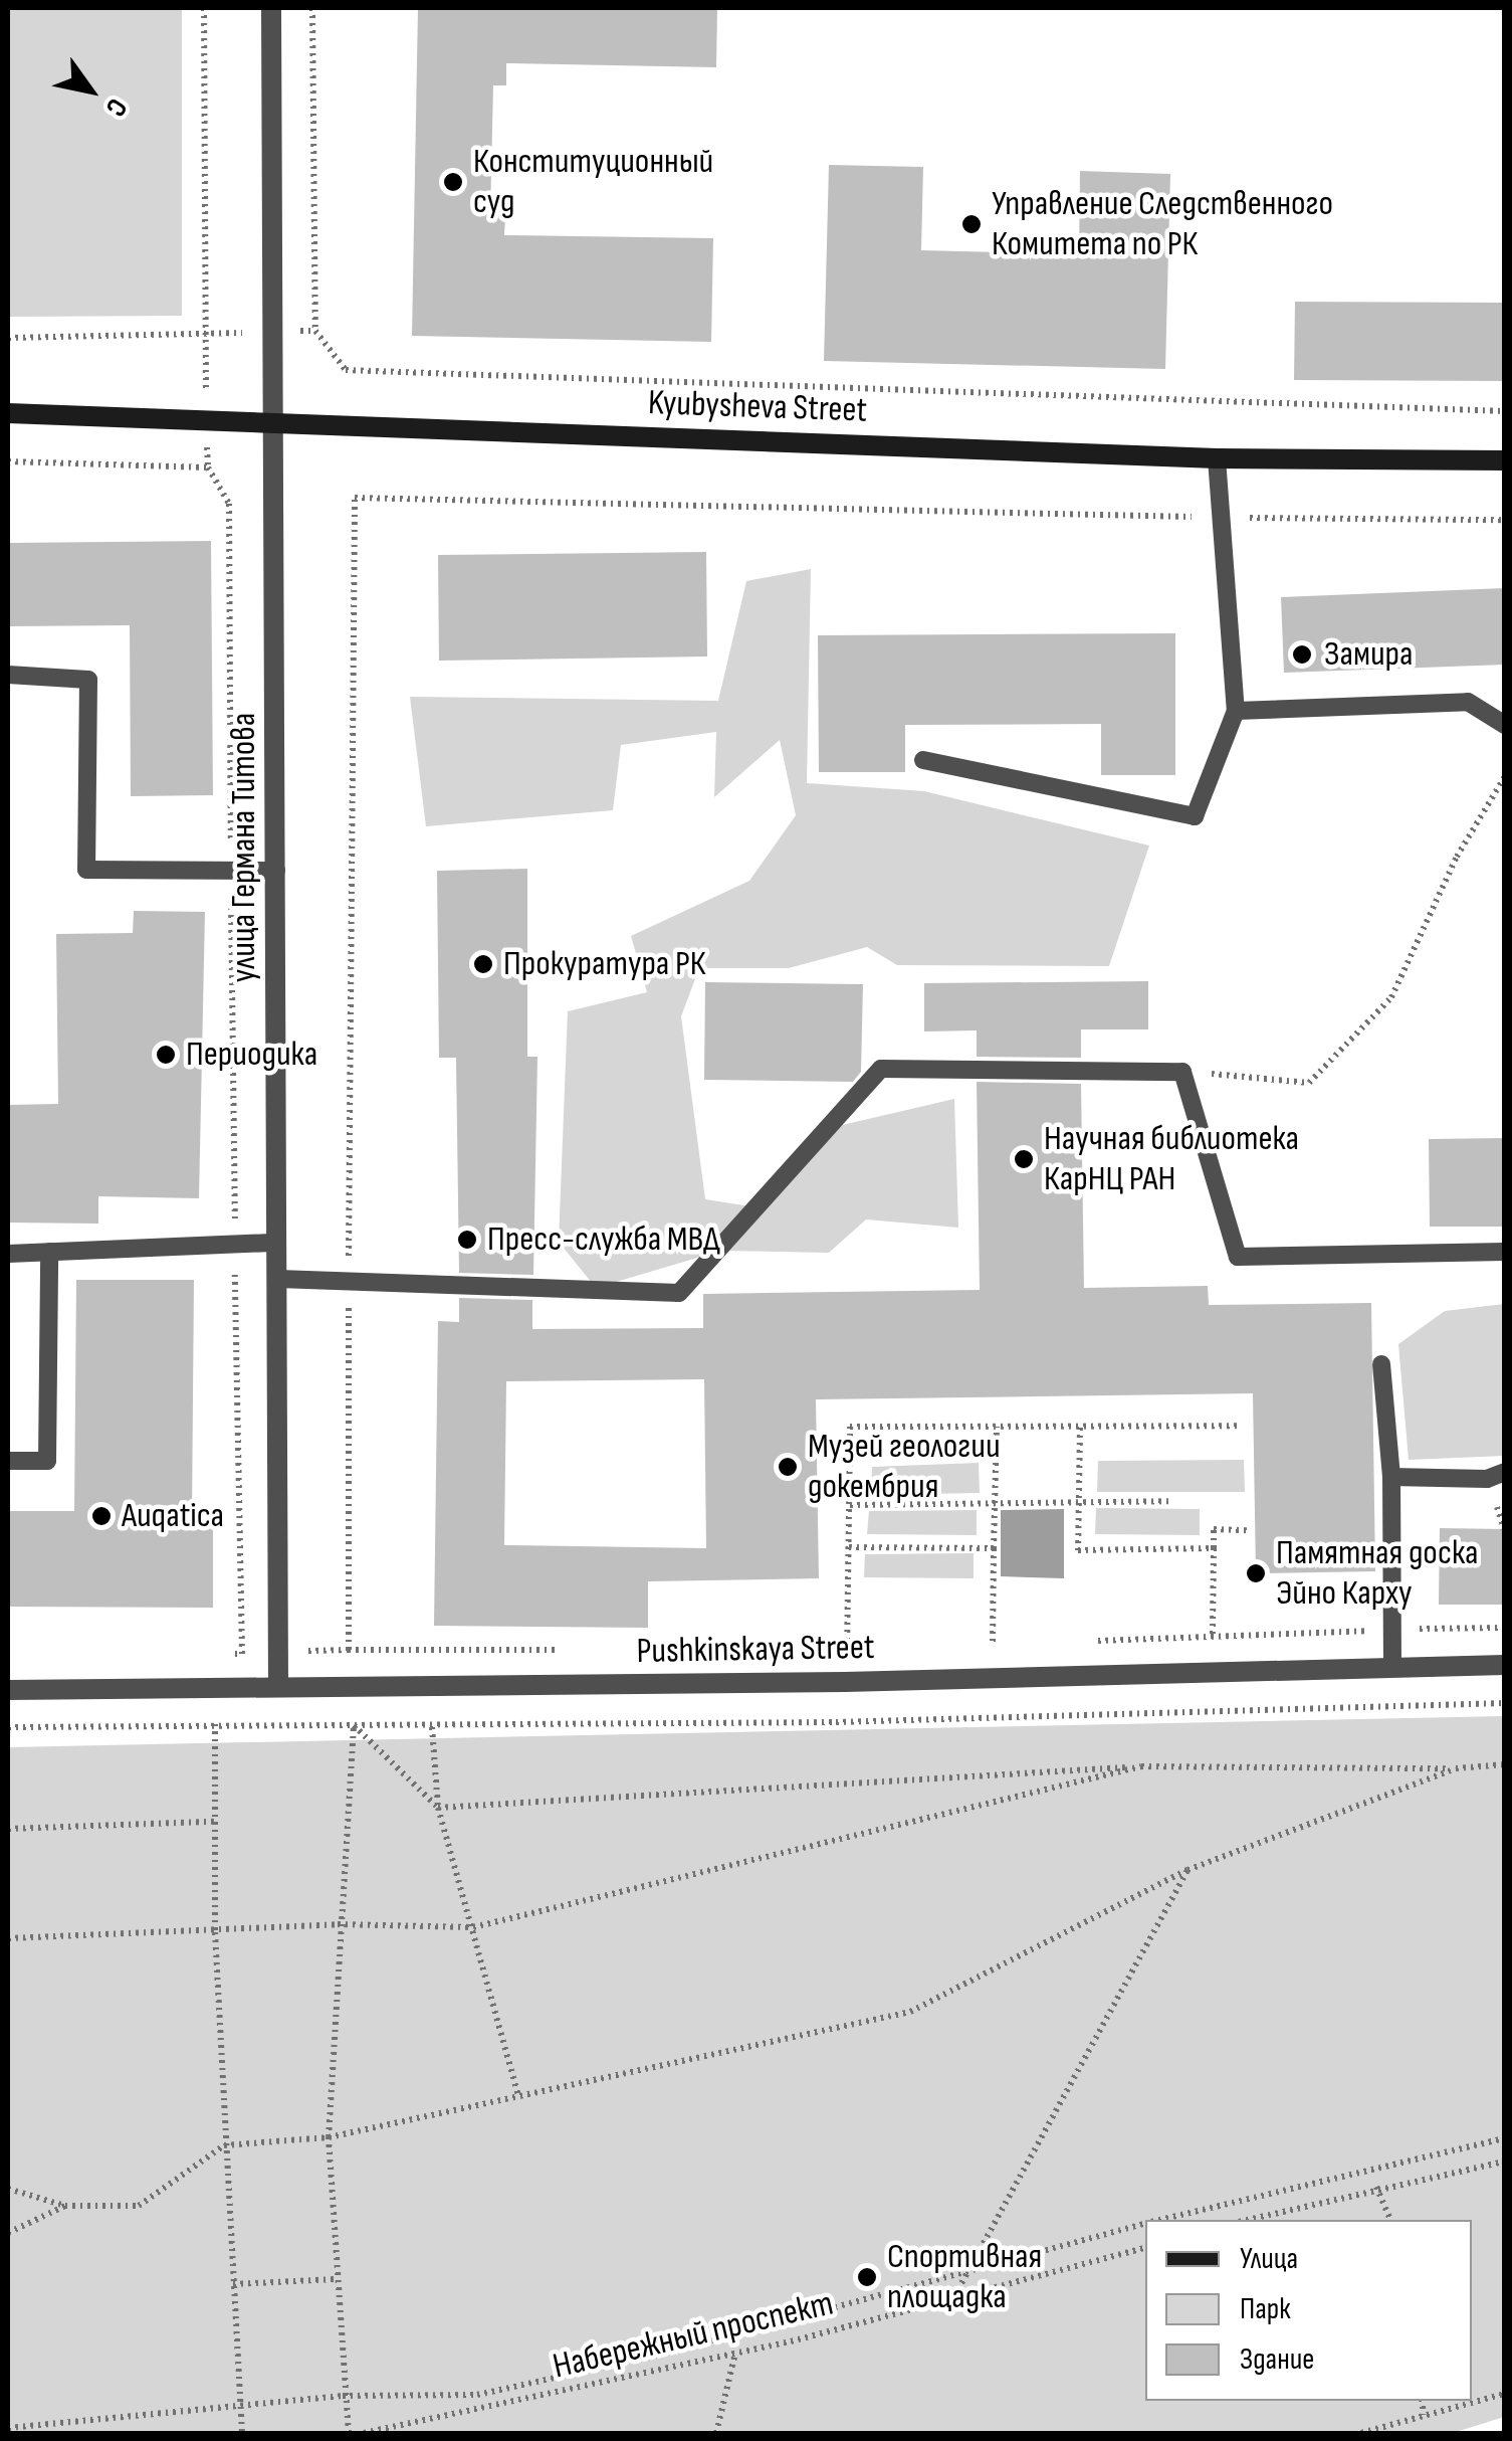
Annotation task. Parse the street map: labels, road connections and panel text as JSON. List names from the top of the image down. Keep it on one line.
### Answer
{"streets":{"main road":["Kyubysheva Street"],"street":["улица Германа Титова","Pushkinskaya Street"],"path":["Набережный проспект"]},"crossings":[["Kyubysheva Street","улица Германа Титова"],["улица Германа Титова","Pushkinskaya Street"]],"places":["Конституционный суд","Управление Следственного Комитета по РК","Замира","Прокуратура РК","Периодика","Научная библиотека КарНЦ РАН","Пресс-служба МВД","Музей геологии докембрия","Auqatica","Памятная доска Эйно Карху","Спортивная площадка"],"legend":["Улица","Парк","Здание"],"north":"bottom right"}
